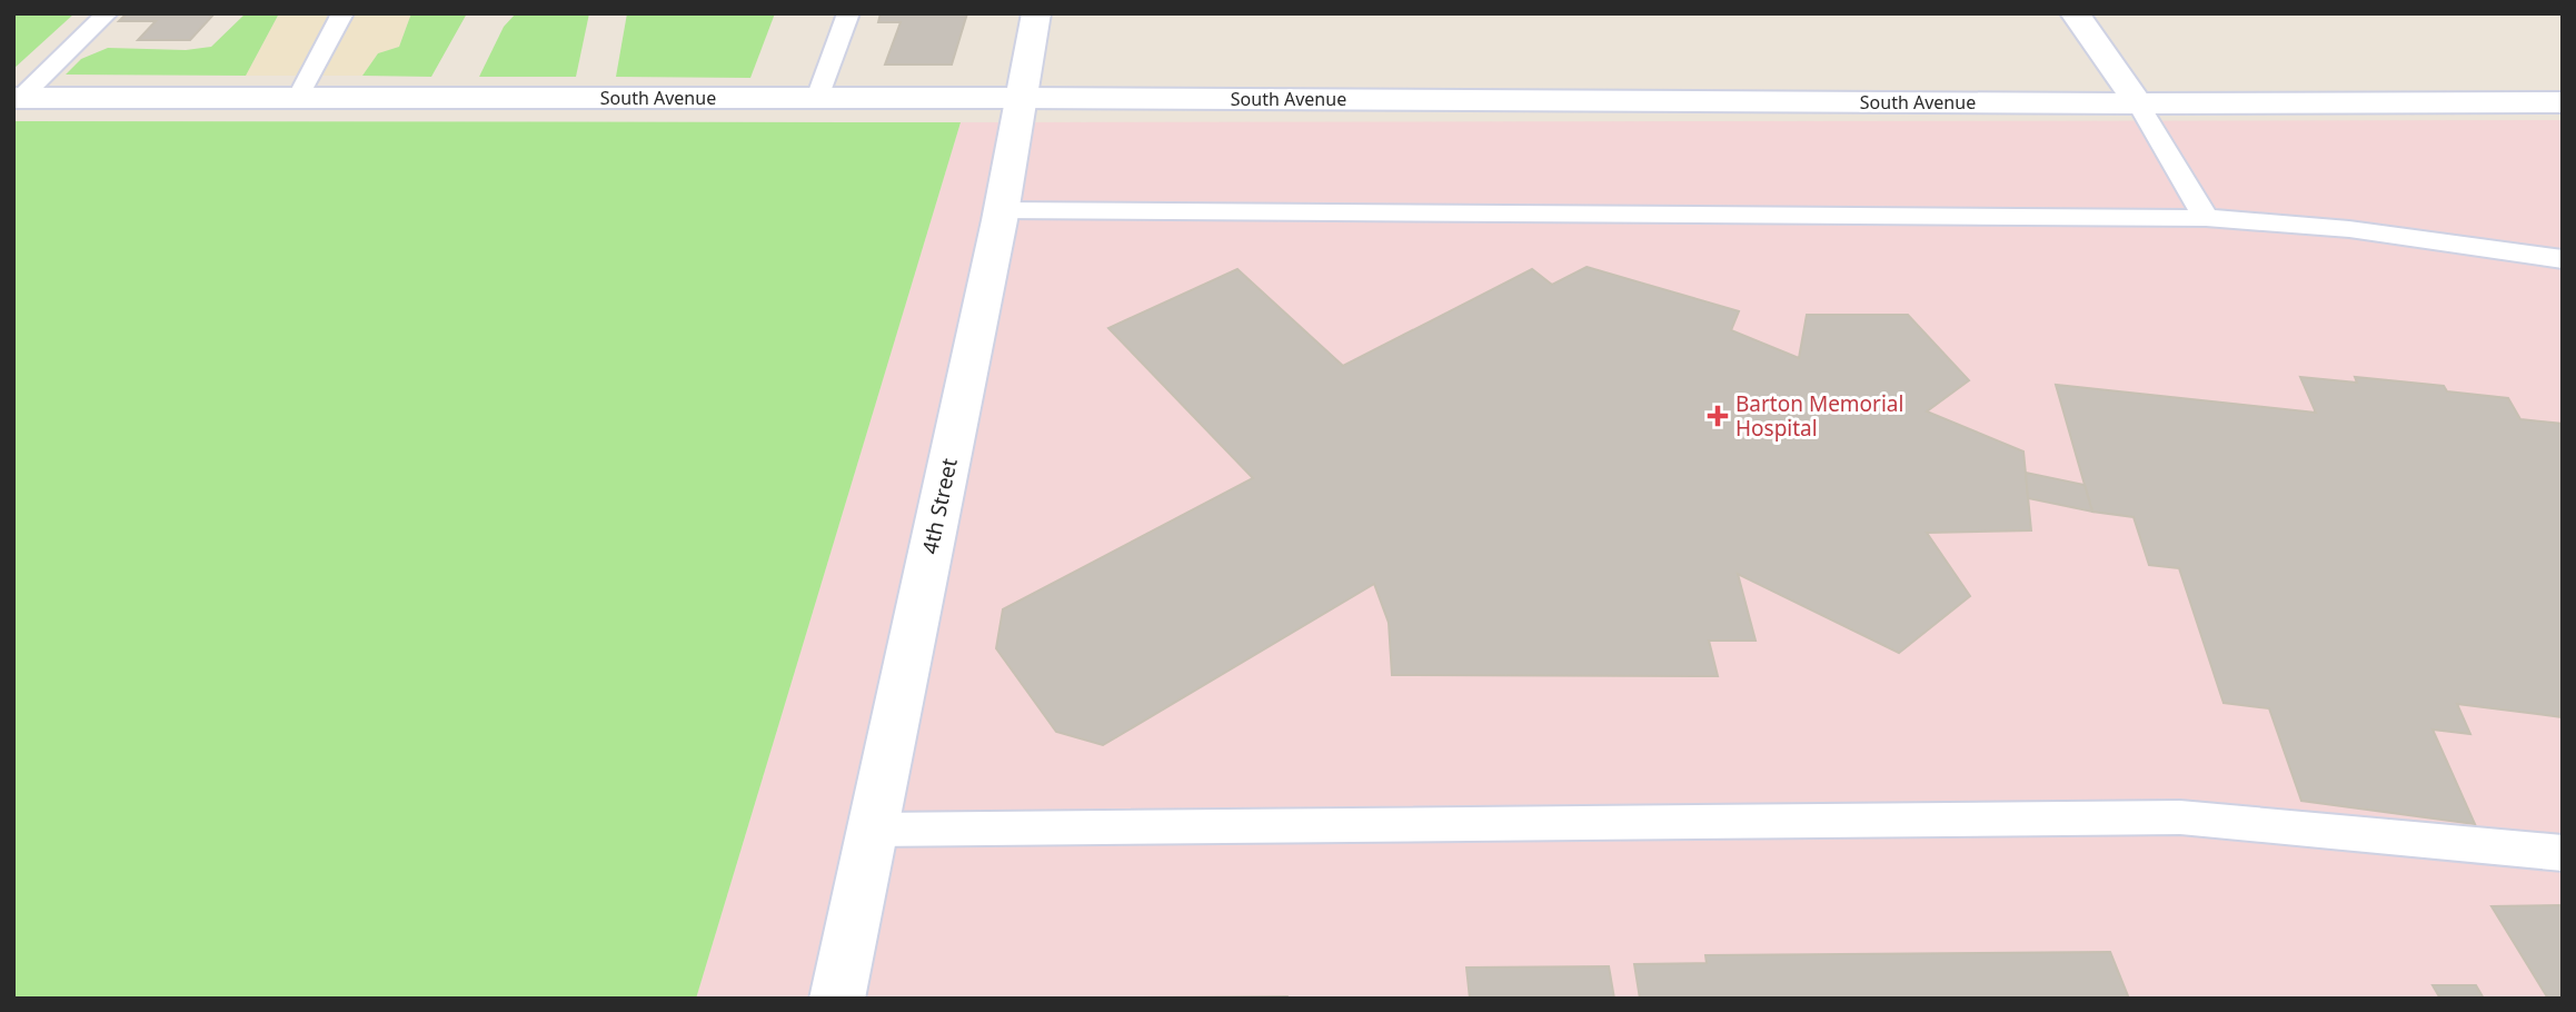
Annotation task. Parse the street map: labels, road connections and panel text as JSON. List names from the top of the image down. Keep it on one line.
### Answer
{"streets":{"street":["South Avenue","4th Street"]},"crossings":[["South Avenue","4th Street"]],"places":{"health":["Barton Memorial Hospital"]}}
